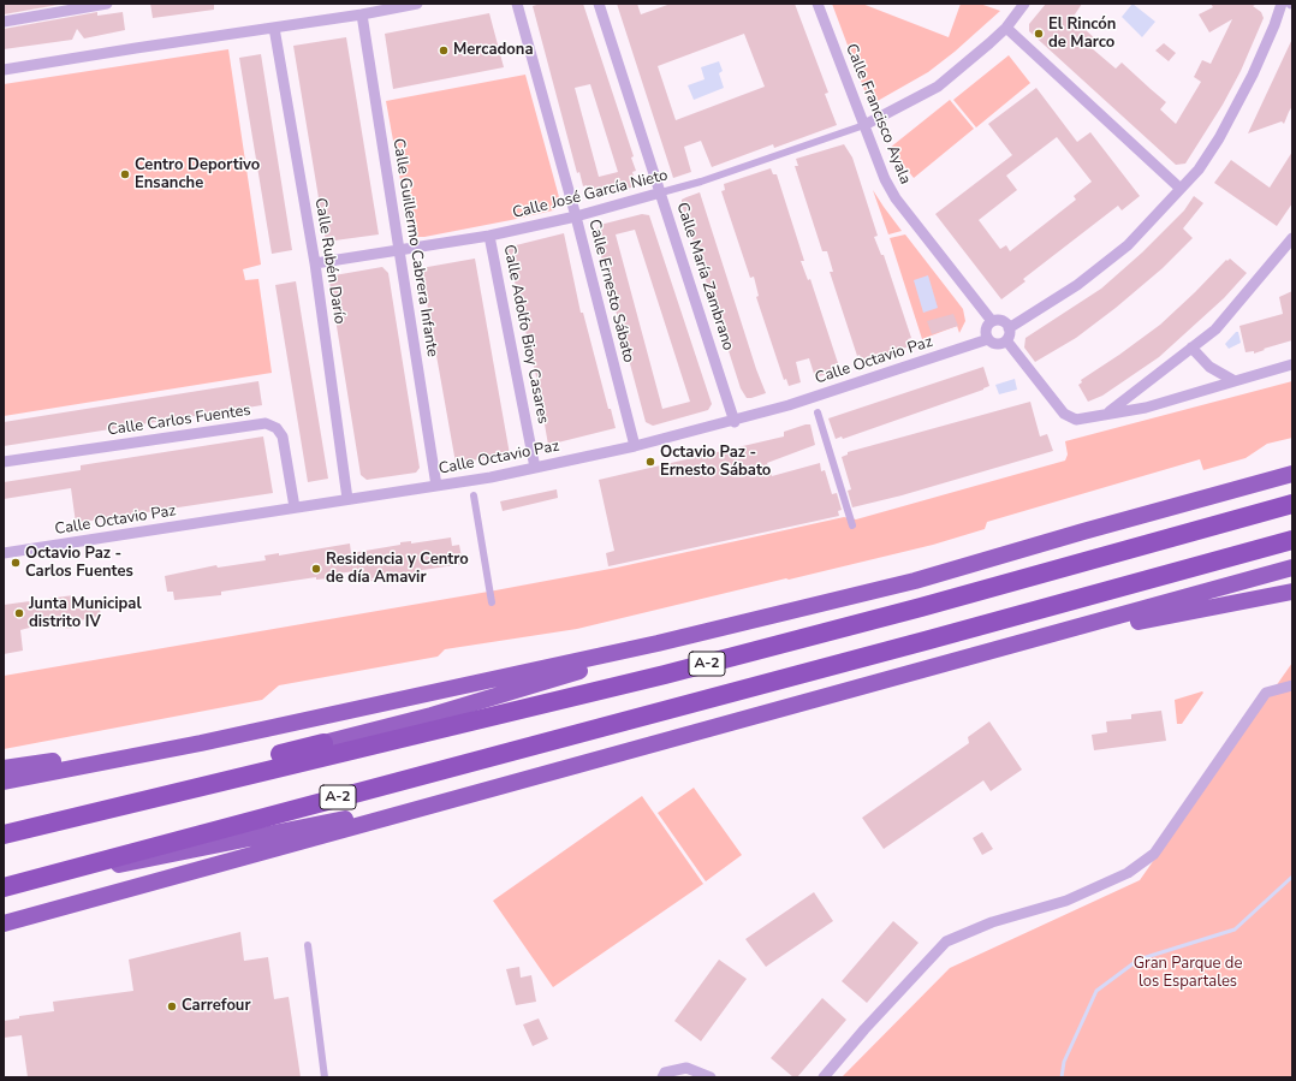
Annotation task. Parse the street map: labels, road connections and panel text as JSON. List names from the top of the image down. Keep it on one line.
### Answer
{"streets":{"highway":["A-2"],"street":["Calle Francisco Ayala","Calle José García Nieto","Calle Guillermo Cabrera Infante","Calle Rubén Darío","Calle María Zambrano","Calle Ernesto Sábato","Calle Adolfo Bioy Casares","Calle Octavio Paz","Calle Carlos Fuentes"]},"crossings":[["Calle Francisco Ayala","Calle José García Nieto"],["Calle Francisco Ayala","Calle Octavio Paz"],["Calle José García Nieto","Calle Guillermo Cabrera Infante"],["Calle José García Nieto","Calle Rubén Darío"],["Calle José García Nieto","Calle María Zambrano"],["Calle José García Nieto","Calle Ernesto Sábato"],["Calle José García Nieto","Calle Adolfo Bioy Casares"],["Calle Guillermo Cabrera Infante","Calle Octavio Paz"],["Calle Rubén Darío","Calle Octavio Paz"],["Calle María Zambrano","Calle Octavio Paz"],["Calle Ernesto Sábato","Calle Octavio Paz"],["Calle Adolfo Bioy Casares","Calle Octavio Paz"],["Calle Octavio Paz","Calle Carlos Fuentes"]],"parks":["Gran Parque de los Espartales"],"places":["El Rincón de Marco","Mercadona","Centro Deportivo Ensanche","Octavio Paz - Ernesto Sábato","Octavio Paz - Carlos Fuentes","Residencia y Centro de día Amavir","Junta Municipal distrito IV","Carrefour"]}
